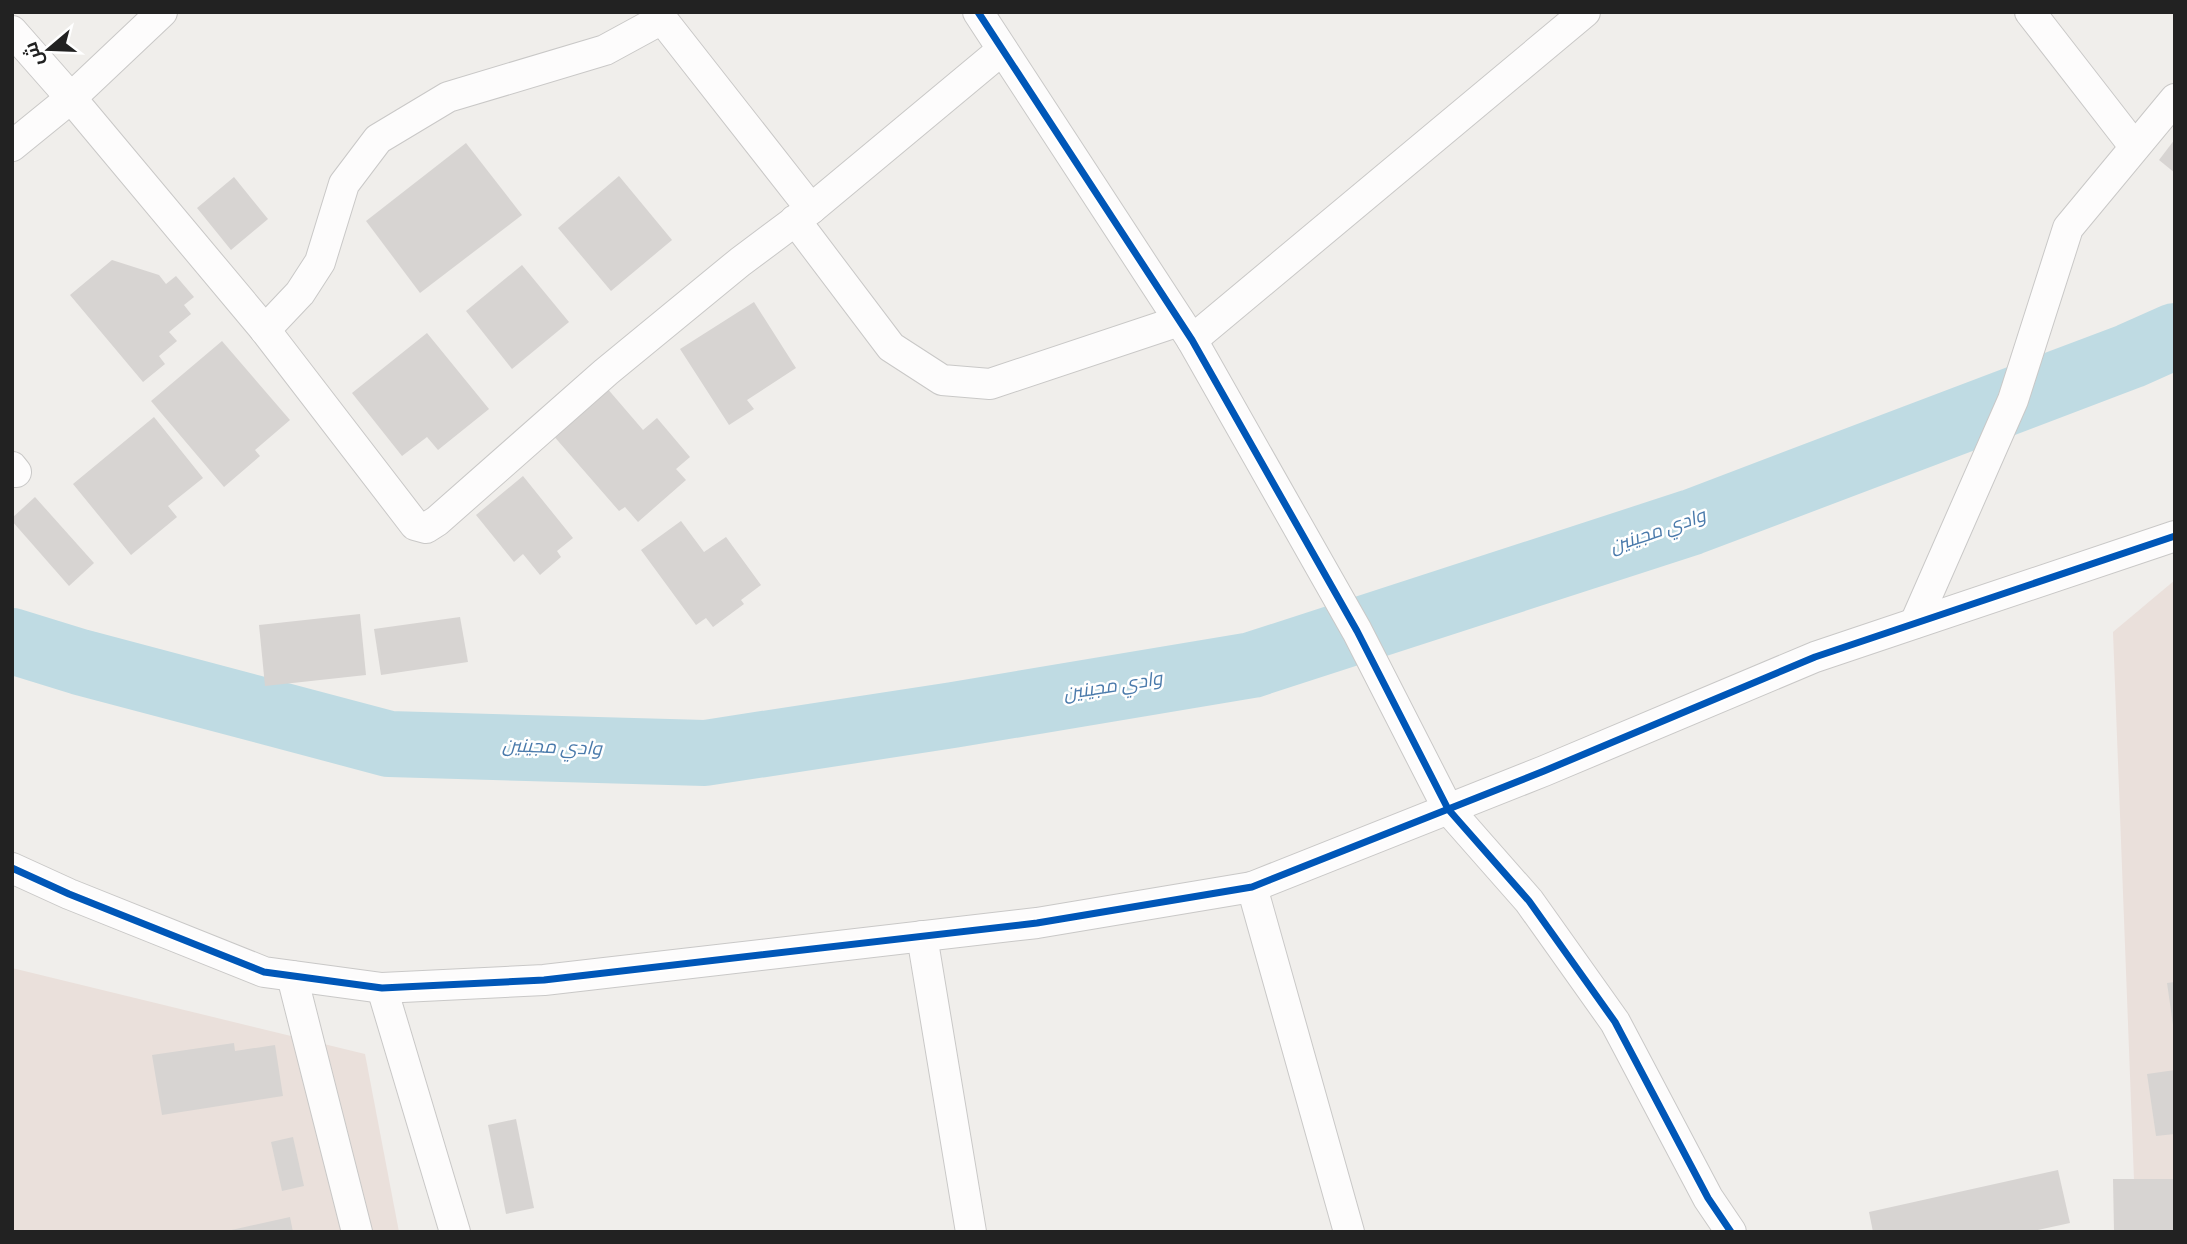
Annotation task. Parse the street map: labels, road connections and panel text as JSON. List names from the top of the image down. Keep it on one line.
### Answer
{"water":["وادي مجينين"],"north":"left"}
